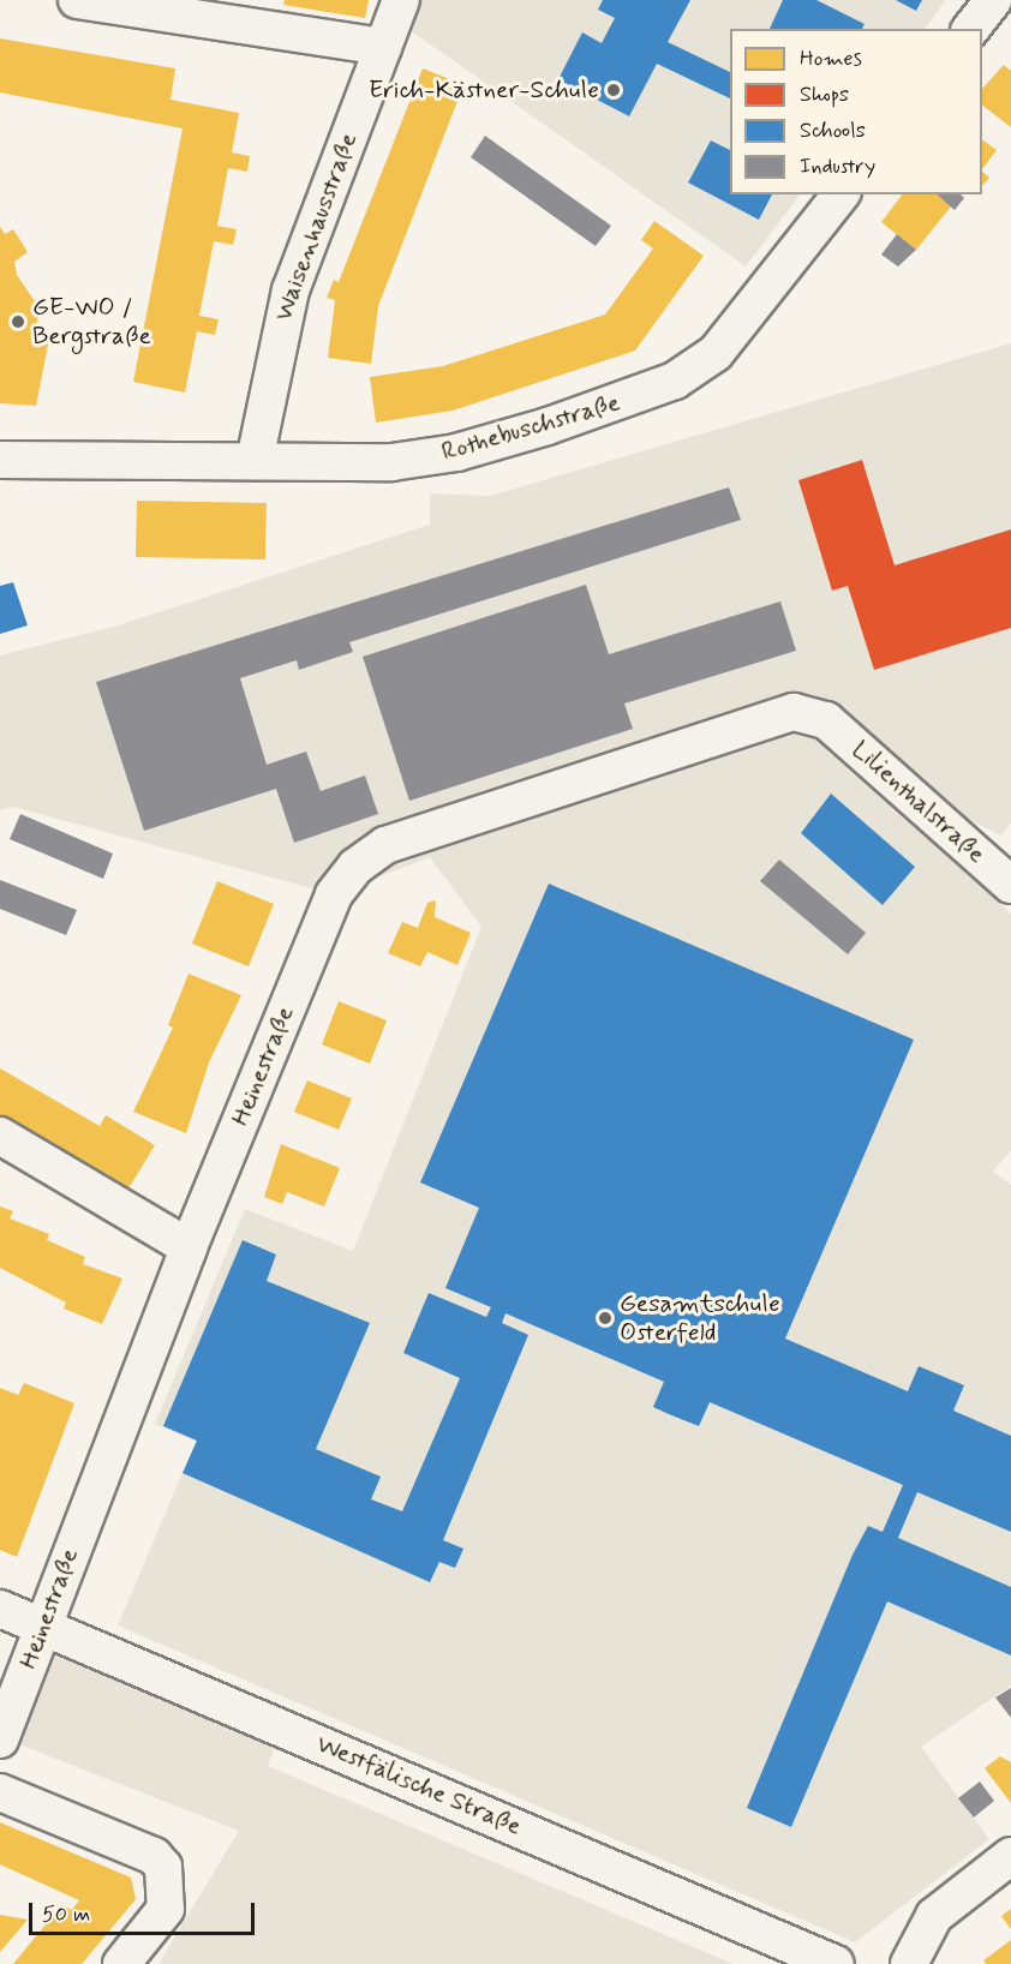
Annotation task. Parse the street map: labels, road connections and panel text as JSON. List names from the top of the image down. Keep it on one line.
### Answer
{"streets":{"street":["Waisenhausstraße","Rothebuschstraße","Lilienthalstraße","Heinestraße","Westfälische Straße"]},"crossings":[["Waisenhausstraße","Rothebuschstraße"],["Lilienthalstraße","Heinestraße"],["Heinestraße","Westfälische Straße"]],"places":["Erich-Kästner-Schule","GE-WO / Bergstraße","Gesamtschule Osterfeld"],"legend":["Homes","Shops","Schools","Industry"],"scale_bar":"50 m"}
